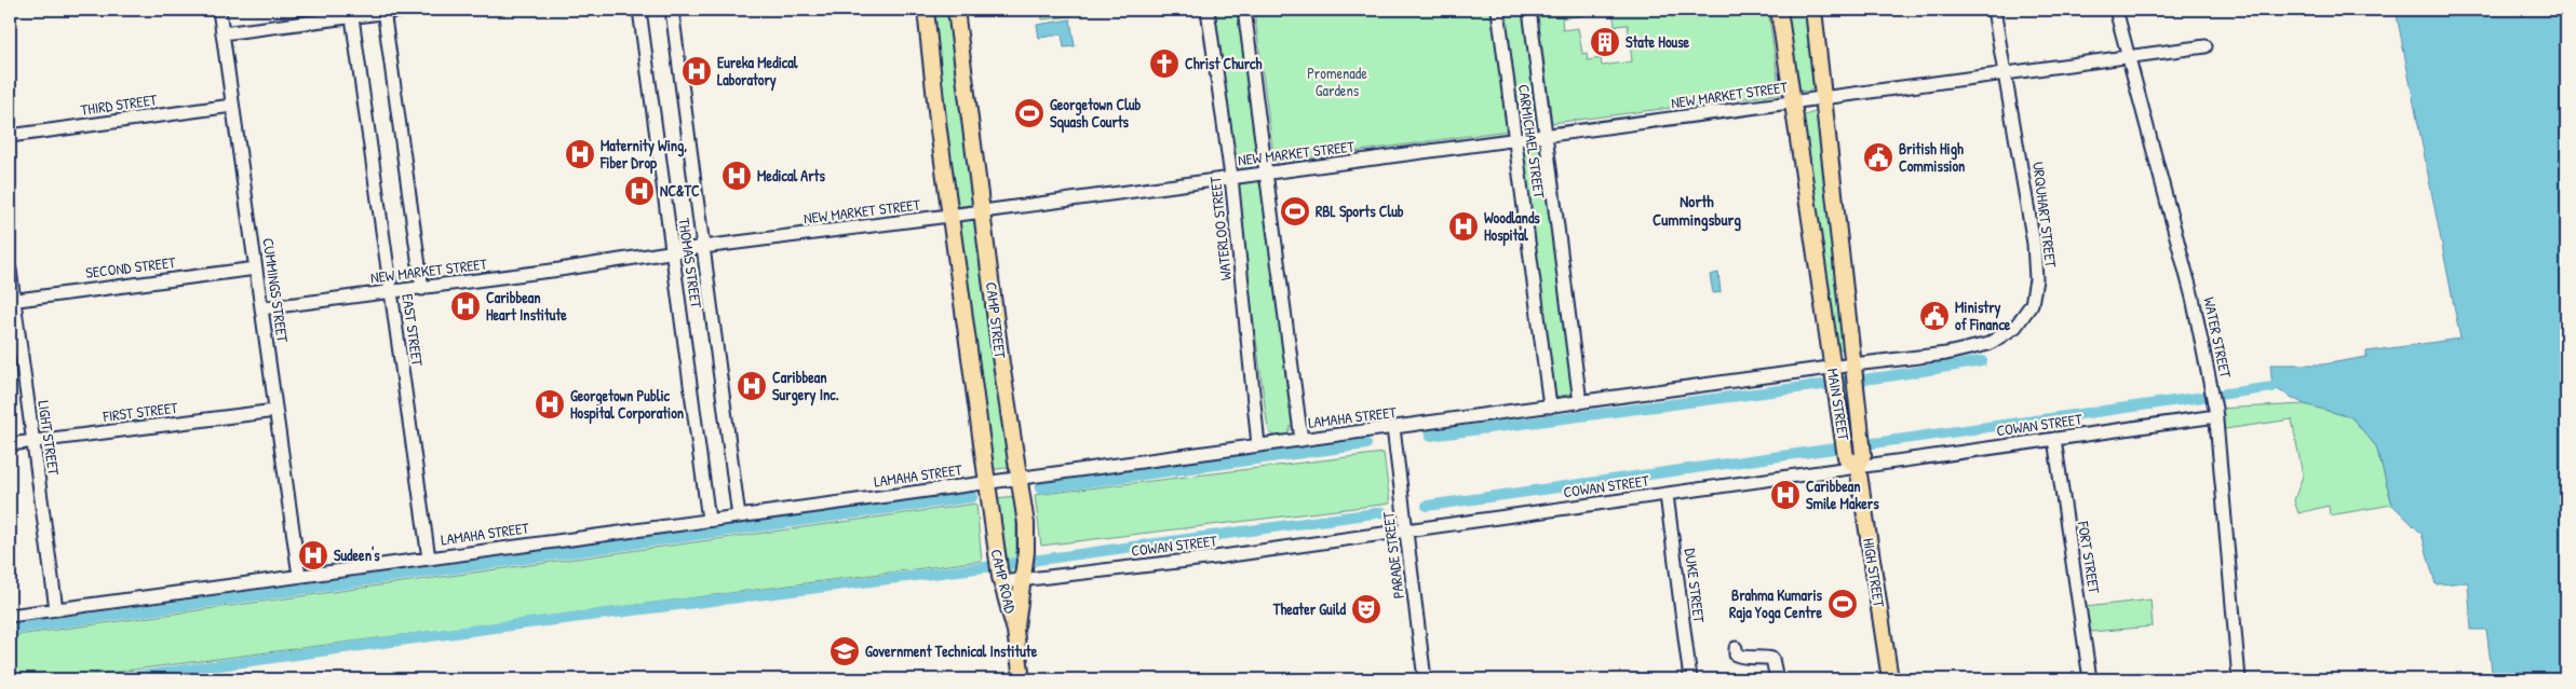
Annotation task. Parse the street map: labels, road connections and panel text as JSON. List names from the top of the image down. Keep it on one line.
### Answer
{"streets":{"main road":["CAMP STREET","MAIN STREET","HIGH STREET","CAMP ROAD"],"street":["NEW MARKET STREET","THIRD STREET","CARMICHAEL STREET","URQUHART STREET","WATERLOO STREET","THOMAS STREET","SECOND STREET","CUMMINGS STREET","EAST STREET","WATER STREET","FIRST STREET","LAMAHA STREET","COWAN STREET","LIGHT STREET","PARADE STREET","FORT STREET","DUKE STREET"]},"crossings":[["NEW MARKET STREET","CARMICHAEL STREET"],["NEW MARKET STREET","URQUHART STREET"],["NEW MARKET STREET","WATERLOO STREET"],["NEW MARKET STREET","THOMAS STREET"],["NEW MARKET STREET","CUMMINGS STREET"],["NEW MARKET STREET","CAMP STREET"],["NEW MARKET STREET","EAST STREET"],["NEW MARKET STREET","WATER STREET"],["NEW MARKET STREET","MAIN STREET"],["THIRD STREET","CUMMINGS STREET"],["CARMICHAEL STREET","LAMAHA STREET"],["URQUHART STREET","MAIN STREET"],["URQUHART STREET","LAMAHA STREET"],["WATERLOO STREET","LAMAHA STREET"],["THOMAS STREET","LAMAHA STREET"],["SECOND STREET","CUMMINGS STREET"],["SECOND STREET","LIGHT STREET"],["CUMMINGS STREET","FIRST STREET"],["CUMMINGS STREET","LAMAHA STREET"],["CAMP STREET","LAMAHA STREET"],["CAMP STREET","COWAN STREET"],["CAMP STREET","CAMP ROAD"],["EAST STREET","LAMAHA STREET"],["WATER STREET","COWAN STREET"],["MAIN STREET","LAMAHA STREET"],["MAIN STREET","COWAN STREET"],["MAIN STREET","HIGH STREET"],["FIRST STREET","LIGHT STREET"],["LAMAHA STREET","LIGHT STREET"],["LAMAHA STREET","PARADE STREET"],["LAMAHA STREET","CAMP ROAD"],["COWAN STREET","PARADE STREET"],["COWAN STREET","FORT STREET"],["COWAN STREET","HIGH STREET"],["COWAN STREET","CAMP ROAD"],["COWAN STREET","DUKE STREET"]],"districts":["North Cummingsburg"],"parks":["Promenade Gardens"],"places":{"building":["State House"],"church":["Christ Church"],"hospital":["Eureka Medical Laboratory","Maternity Wing, Fiber Drop","Medical Arts","NC&TC","Woodlands Hospital","Caribbean Heart Institute","Caribbean Surgery Inc.","Georgetown Public Hospital Corporation","Caribbean Smile Makers","Sudeen's"],"sports":["Georgetown Club Squash Courts","RBL Sports Club","Brahma Kumaris Raja Yoga Centre"],"public building":["British High Commission","Ministry of Finance"],"theatre":["Theater Guild"],"school or university":["Government Technical Institute"]}}
